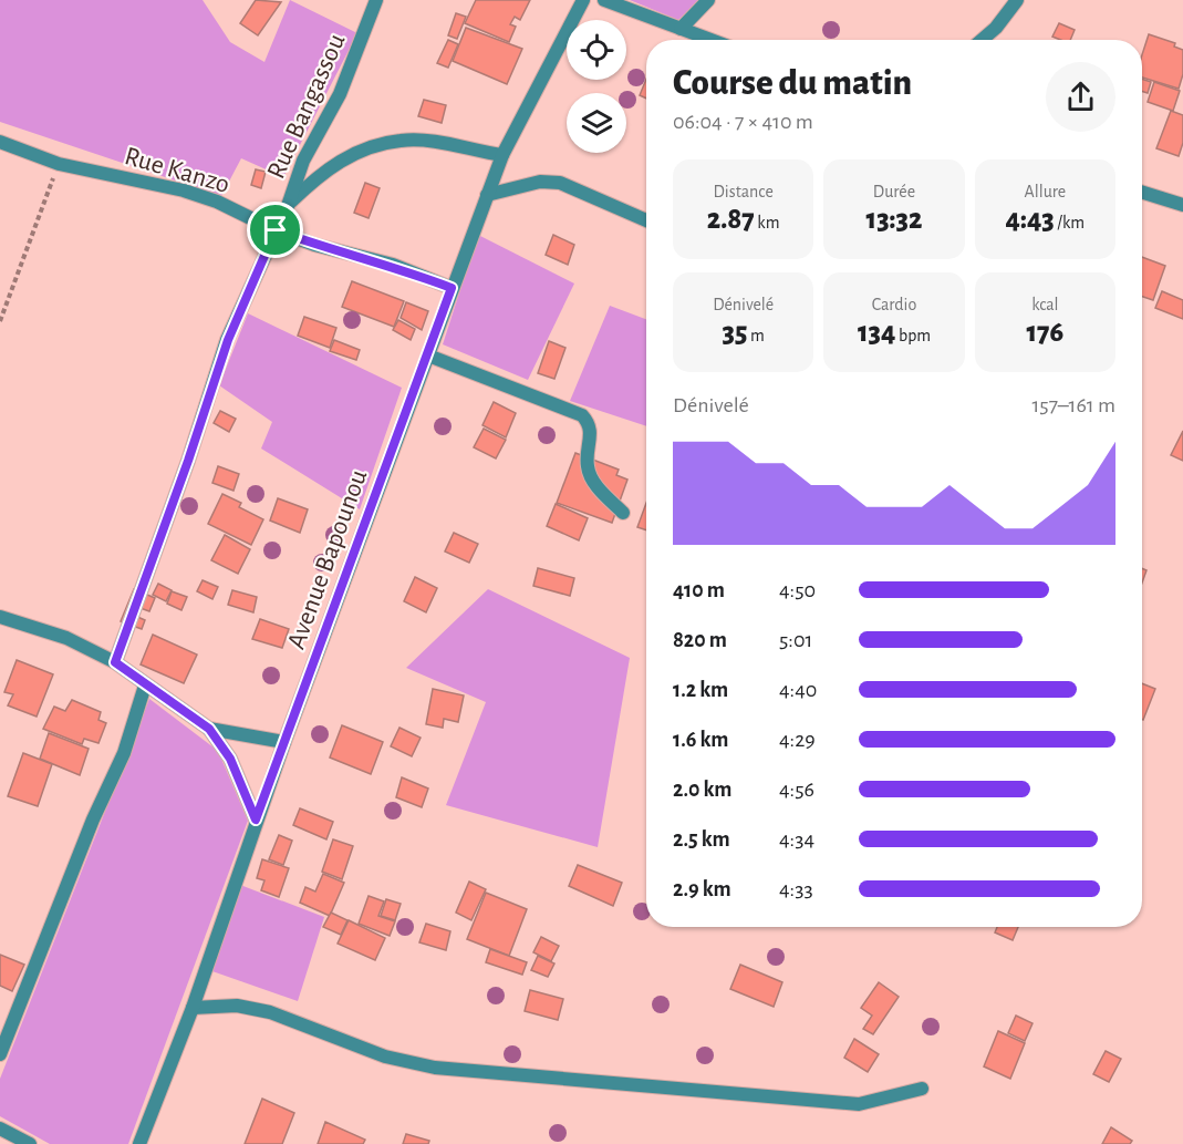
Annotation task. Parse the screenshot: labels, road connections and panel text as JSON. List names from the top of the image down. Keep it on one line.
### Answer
{"streets":{"street":["Rue Bangassou","Rue Kanzo","Avenue Bapounou"]},"crossings":[["Rue Bangassou","Rue Kanzo"],["Rue Kanzo","Avenue Bapounou"]],"page":{"heading":["Course du matin","06:04 · 7 × 410 m"],"stats":[["Distance","2.87 km"],["Durée","13:32"],["Allure","4:43 /km"],["Dénivelé","35 m"],["Cardio","134 bpm"],["kcal","176"]],"chart":["Dénivelé","157–161 m"],"list":[{"name":"410 m","note":"4:50"},{"name":"820 m","note":"5:01"},{"name":"1.2 km","note":"4:40"},{"name":"1.6 km","note":"4:29"},{"name":"2.0 km","note":"4:56"},{"name":"2.5 km","note":"4:34"},{"name":"2.9 km","note":"4:33"}]}}
